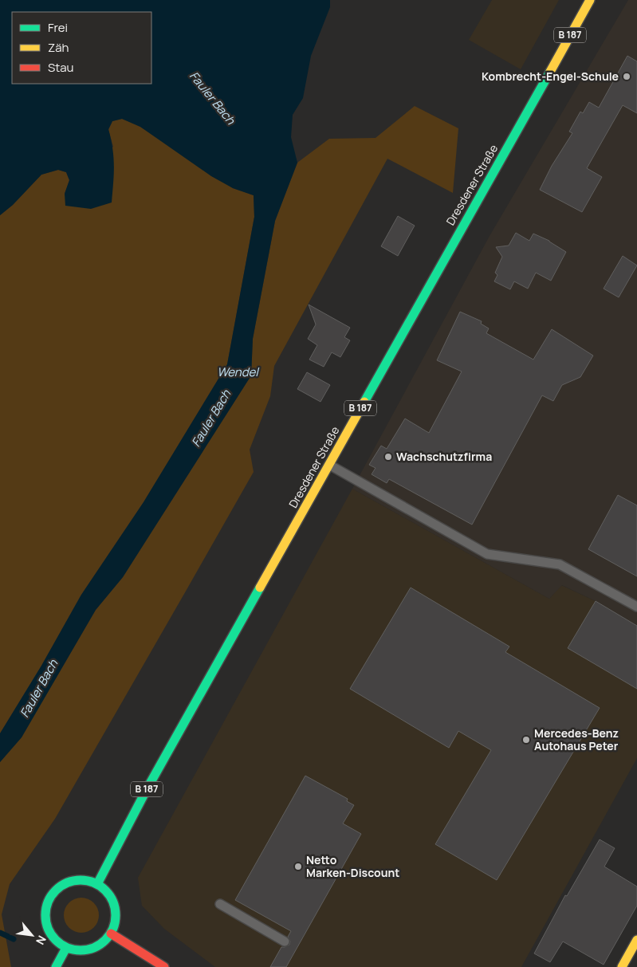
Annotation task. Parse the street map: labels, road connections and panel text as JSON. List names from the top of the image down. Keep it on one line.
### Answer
{"streets":{"main road":["B 187","Dresdener Straße"]},"water":["Fauler Bach","Wendel"],"places":["Kombrecht-Engel-Schule","Wachschutzfirma","Mercedes-Benz Autohaus Peter","Netto Marken-Discount"],"legend":["Frei","Zäh","Stau"],"north":"bottom right"}
